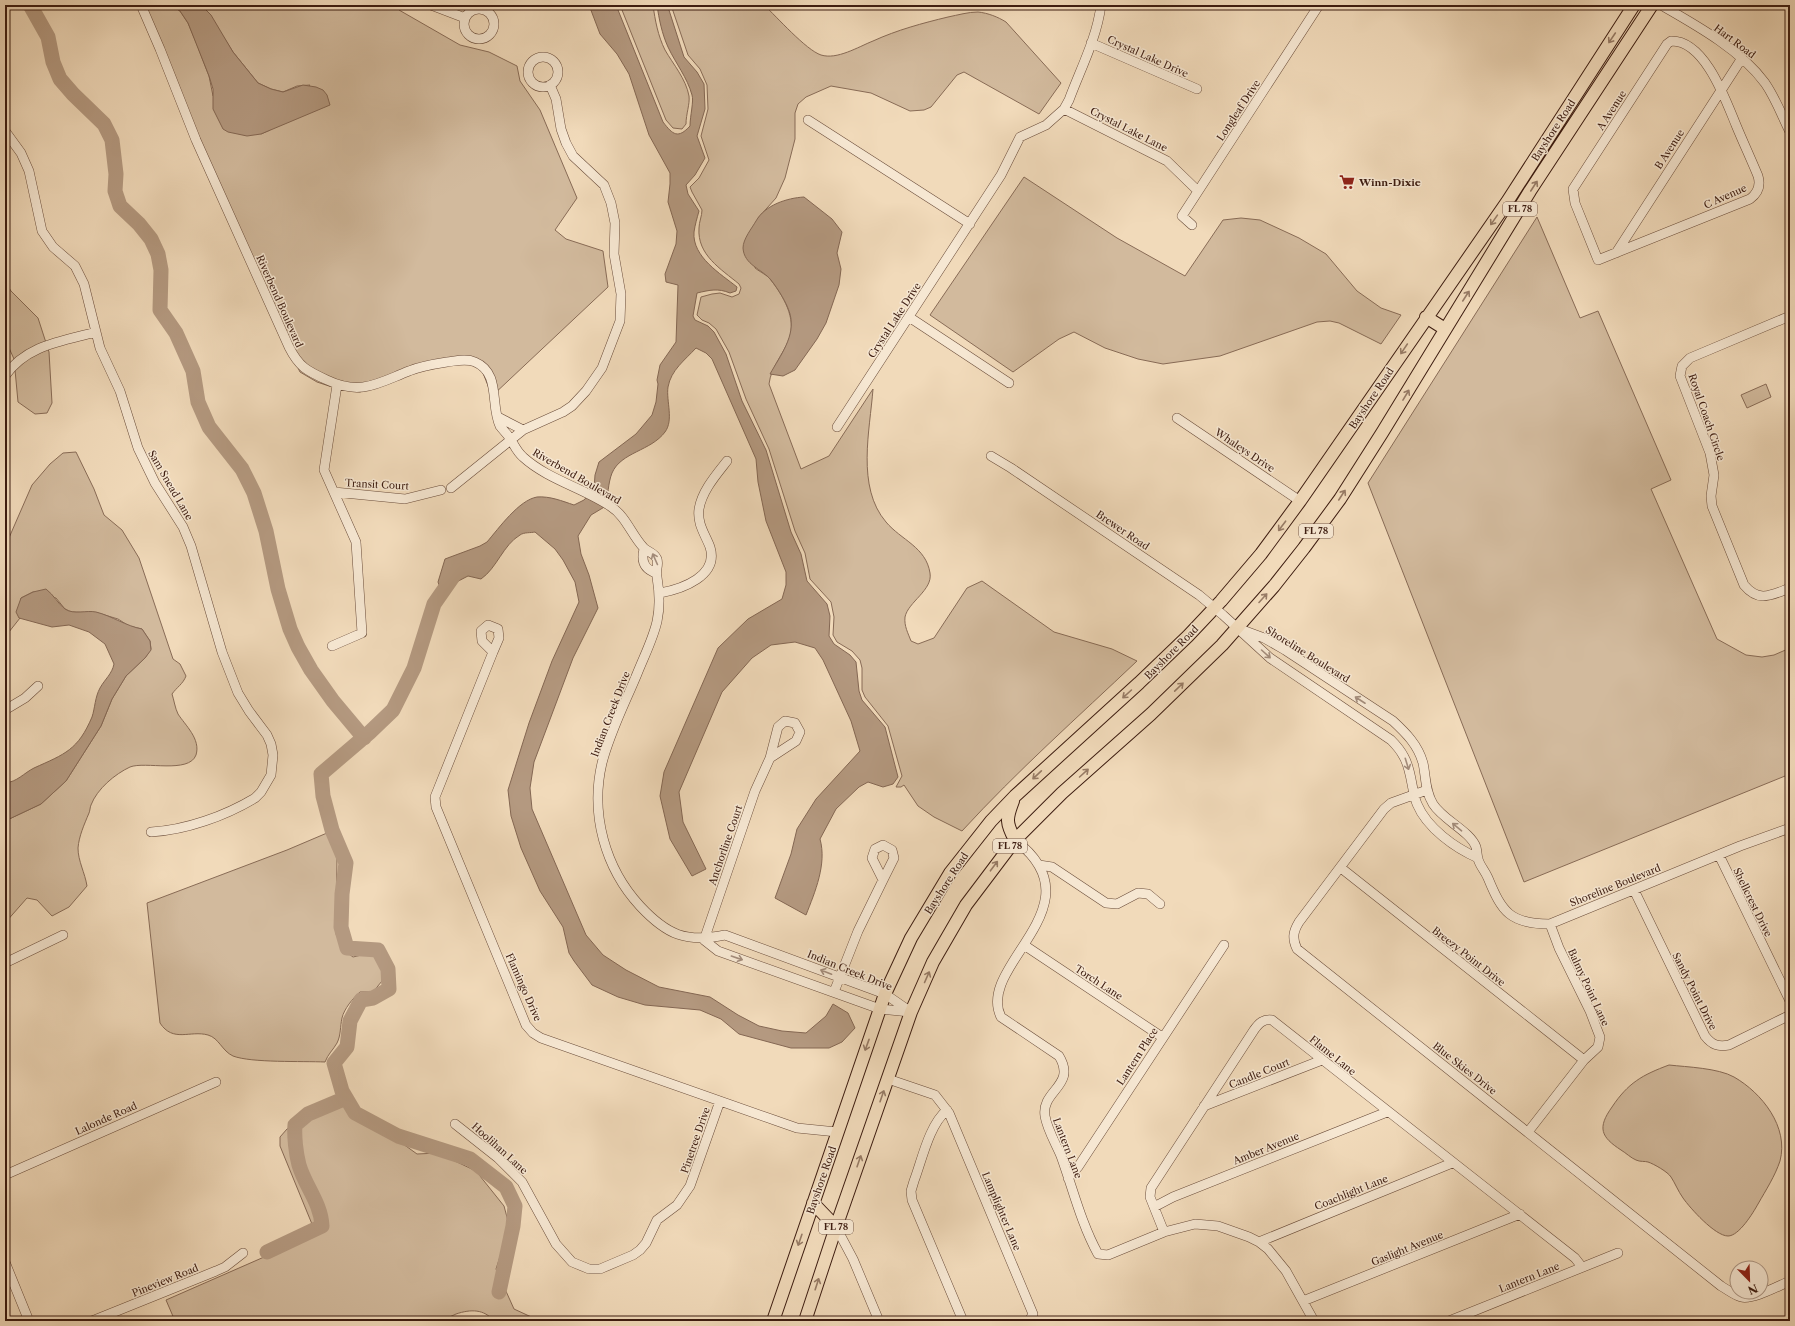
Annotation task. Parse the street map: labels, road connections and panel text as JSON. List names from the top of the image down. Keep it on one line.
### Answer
{"streets":{"main road":["Bayshore Road","FL 78"],"street":["Hart Road","Crystal Lake Drive","Longleaf Drive","A Avenue","Crystal Lake Lane","B Avenue","C Avenue","Riverbend Boulevard","Royal Coach Circle","Whaleys Drive","Transit Court","Sam Snead Lane","Brewer Road","Shoreline Boulevard","Indian Creek Drive","Anchorline Court","Shellcrest Drive","Breezy Point Drive","Torch Lane","Flamingo Drive","Balmy Point Lane","Sandy Point Drive","Flame Lane","Lantern Place","Blue Skies Drive","Candle Court","Lalonde Road","Pinetree Drive","Hoolihan Lane","Lantern Lane","Amber Avenue","Coachlight Lane","Lamplighter Lane","Gaslight Avenue","Pineview Road"]},"crossings":[["Hart Road","B Avenue"],["Crystal Lake Drive","Crystal Lake Lane"],["Longleaf Drive","Crystal Lake Lane"],["A Avenue","B Avenue"],["A Avenue","C Avenue"],["Bayshore Road","Whaleys Drive"],["Bayshore Road","Brewer Road"],["Bayshore Road","Shoreline Boulevard"],["Bayshore Road","Indian Creek Drive"],["Bayshore Road","Flamingo Drive"],["Bayshore Road","Lantern Lane"],["Bayshore Road","Lamplighter Lane"],["B Avenue","C Avenue"],["Riverbend Boulevard","Indian Creek Drive"],["Brewer Road","Shoreline Boulevard"],["Shoreline Boulevard","Shellcrest Drive"],["Shoreline Boulevard","Balmy Point Lane"],["Shoreline Boulevard","Sandy Point Drive"],["Shoreline Boulevard","Blue Skies Drive"],["Indian Creek Drive","Anchorline Court"],["Breezy Point Drive","Balmy Point Lane"],["Breezy Point Drive","Blue Skies Drive"],["Torch Lane","Lantern Place"],["Torch Lane","Lantern Lane"],["Flamingo Drive","Pinetree Drive"],["Balmy Point Lane","Blue Skies Drive"],["Flame Lane","Candle Court"],["Flame Lane","Lantern Lane"],["Flame Lane","Amber Avenue"],["Flame Lane","Coachlight Lane"],["Flame Lane","Gaslight Avenue"],["Lantern Place","Lantern Lane"],["Pinetree Drive","Hoolihan Lane"],["Lantern Lane","Coachlight Lane"],["Lantern Lane","Gaslight Avenue"]],"places":{"supermarket":["Winn-Dixie"]},"north":"bottom right"}
